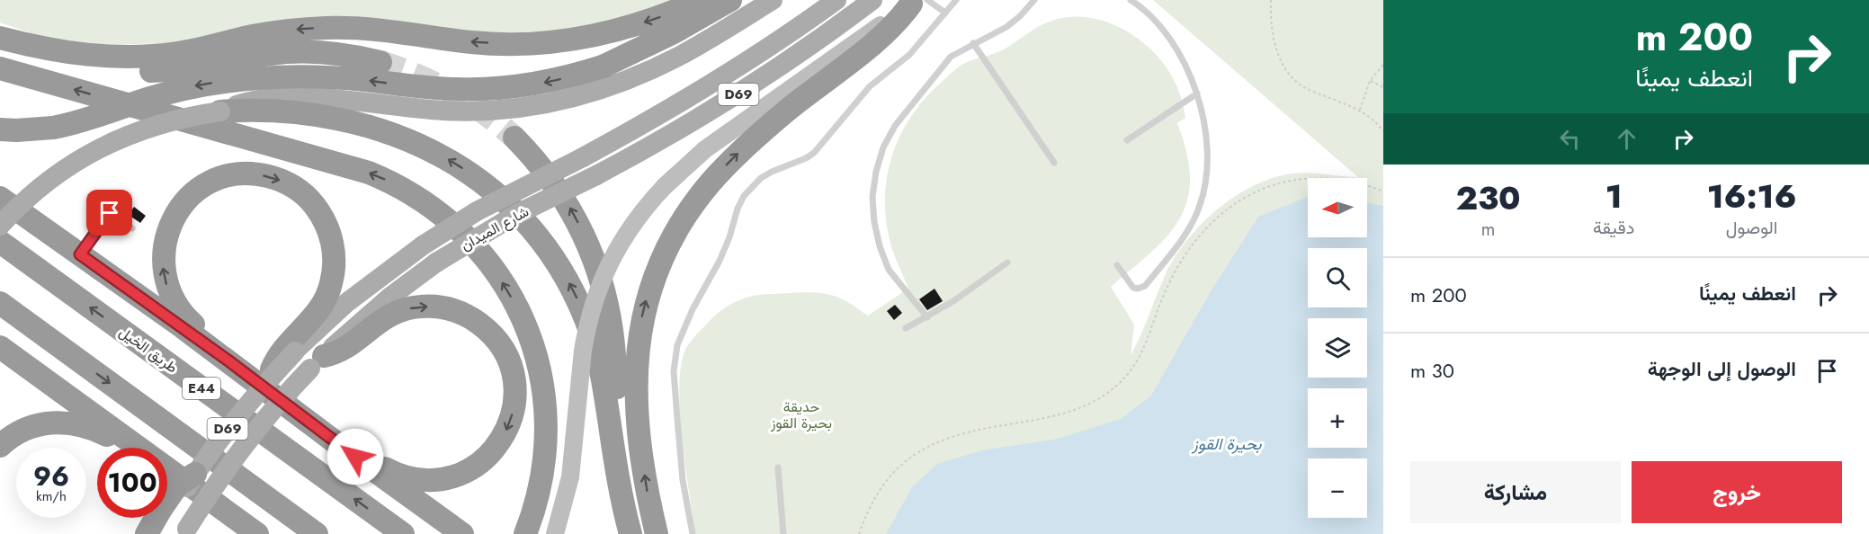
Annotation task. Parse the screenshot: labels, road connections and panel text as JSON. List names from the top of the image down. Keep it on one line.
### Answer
{"streets":{"highway":["طريق الخيل","E44"],"main road":["D69","شارع الميدان"]},"water":["بحيرة القوز"],"parks":["حديقة بحيرة القوز"],"north":"left","page":{"turn":["200 m","انعطف يمينًا"],"eta":["16:16","الوصول","1","دقيقة","230","m"],"map_buttons":["+","−"],"list":[{"name":"انعطف يمينًا","value":"200 m"},{"name":"الوصول إلى الوجهة","value":"30 m"}],"speed":"96 km/h","limit":"100","buttons":["خروج","مشاركة"]}}
